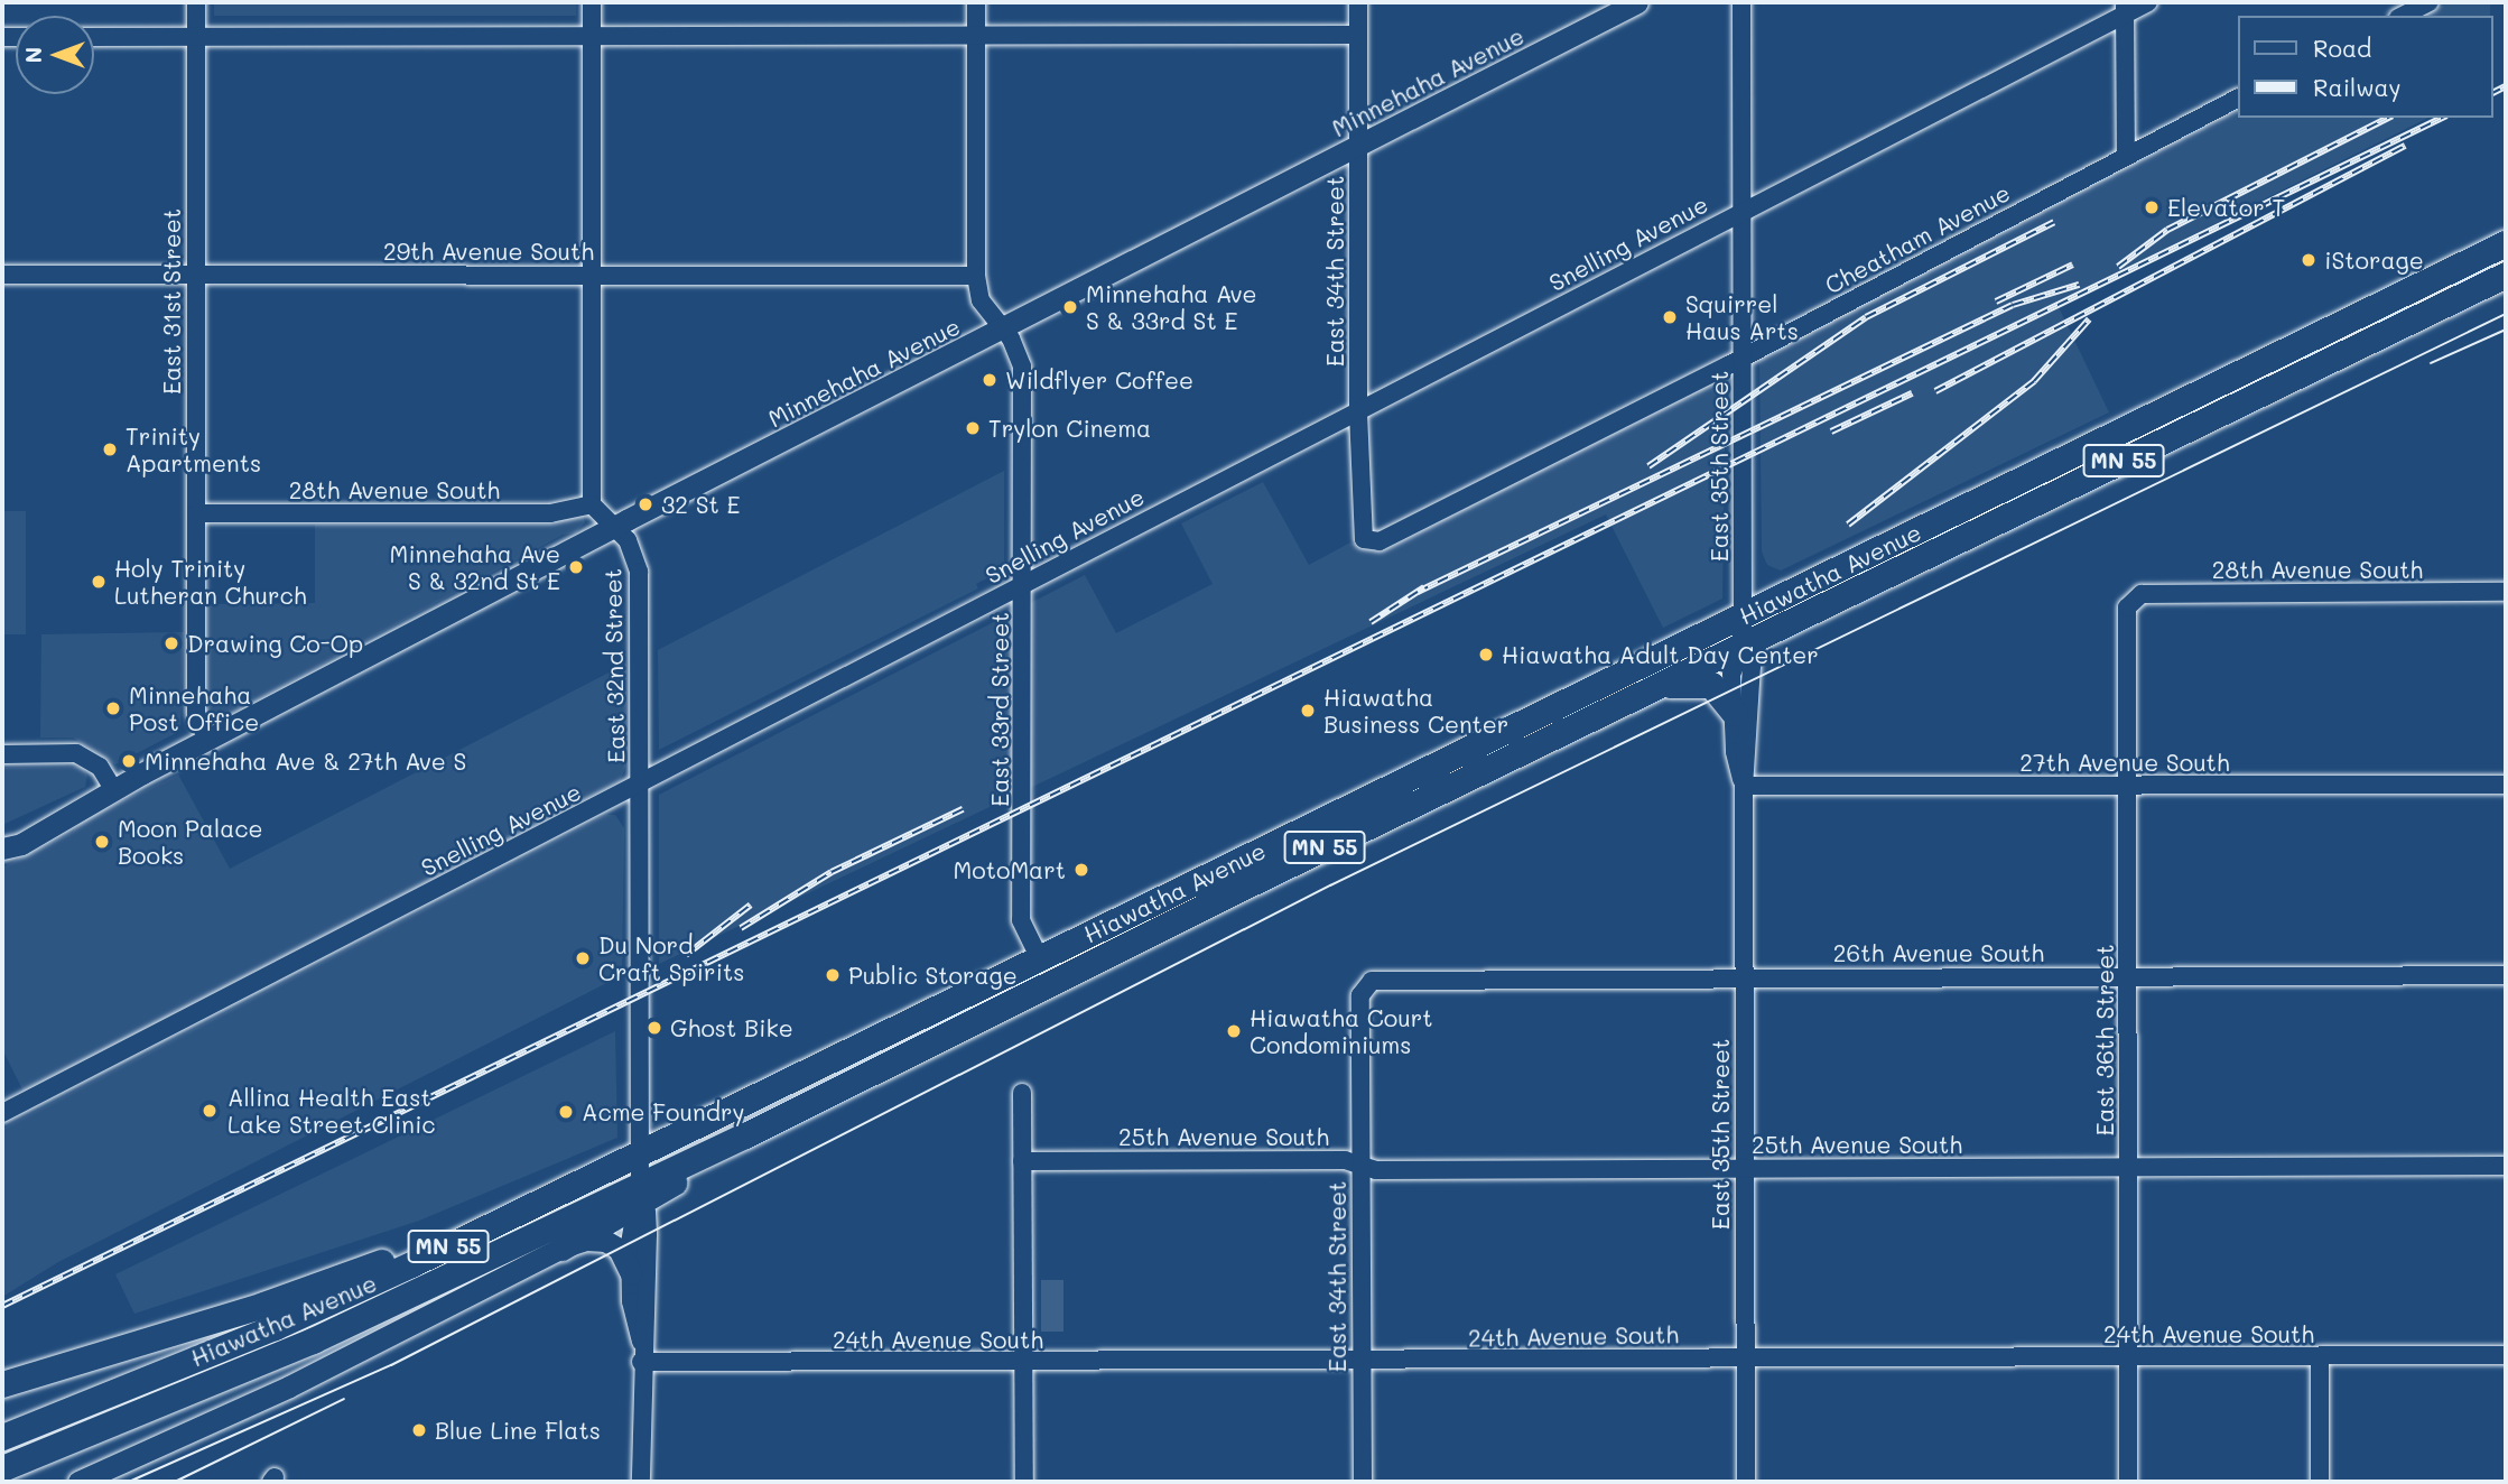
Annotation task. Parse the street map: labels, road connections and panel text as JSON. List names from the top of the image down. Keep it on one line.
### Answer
{"streets":{"highway":["MN 55","Hiawatha Avenue"],"main road":["Minnehaha Avenue"],"street":["Cheatham Avenue","Snelling Avenue","29th Avenue South","East 34th Street","East 31st Street","East 35th Street","28th Avenue South","East 32nd Street","East 33rd Street","27th Avenue South","26th Avenue South","East 36th Street","25th Avenue South","24th Avenue South"]},"crossings":[["Minnehaha Avenue","East 34th Street"],["Minnehaha Avenue","East 31st Street"],["Minnehaha Avenue","East 32nd Street"],["Minnehaha Avenue","East 33rd Street"],["Cheatham Avenue","East 34th Street"],["Cheatham Avenue","East 35th Street"],["Snelling Avenue","East 34th Street"],["Snelling Avenue","East 35th Street"],["Snelling Avenue","East 32nd Street"],["Snelling Avenue","East 33rd Street"],["29th Avenue South","East 31st Street"],["29th Avenue South","East 33rd Street"],["East 34th Street","26th Avenue South"],["East 34th Street","25th Avenue South"],["East 34th Street","24th Avenue South"],["East 31st Street","28th Avenue South"],["East 35th Street","Hiawatha Avenue"],["East 35th Street","27th Avenue South"],["East 35th Street","26th Avenue South"],["East 35th Street","25th Avenue South"],["East 35th Street","24th Avenue South"],["28th Avenue South","East 32nd Street"],["28th Avenue South","East 36th Street"],["Hiawatha Avenue","East 32nd Street"],["Hiawatha Avenue","East 33rd Street"],["East 32nd Street","24th Avenue South"],["27th Avenue South","East 36th Street"],["26th Avenue South","East 36th Street"],["East 36th Street","25th Avenue South"],["East 36th Street","24th Avenue South"]],"places":["Elevator T","iStorage","Minnehaha Ave S & 33rd St E","Squirrel Haus Arts","Wildflyer Coffee","Trylon Cinema","Trinity Apartments","32 St E","Minnehaha Ave S & 32nd St E","Holy Trinity Lutheran Church","Drawing Co-Op","Hiawatha Adult Day Center","Minnehaha Post Office","Hiawatha Business Center","Minnehaha Ave & 27th Ave S","Moon Palace Books","MotoMart","Du Nord Craft Spirits","Public Storage","Ghost Bike","Hiawatha Court Condominiums","Allina Health East Lake Street Clinic","Acme Foundry","Blue Line Flats"],"legend":["Road","Railway"],"north":"left"}
